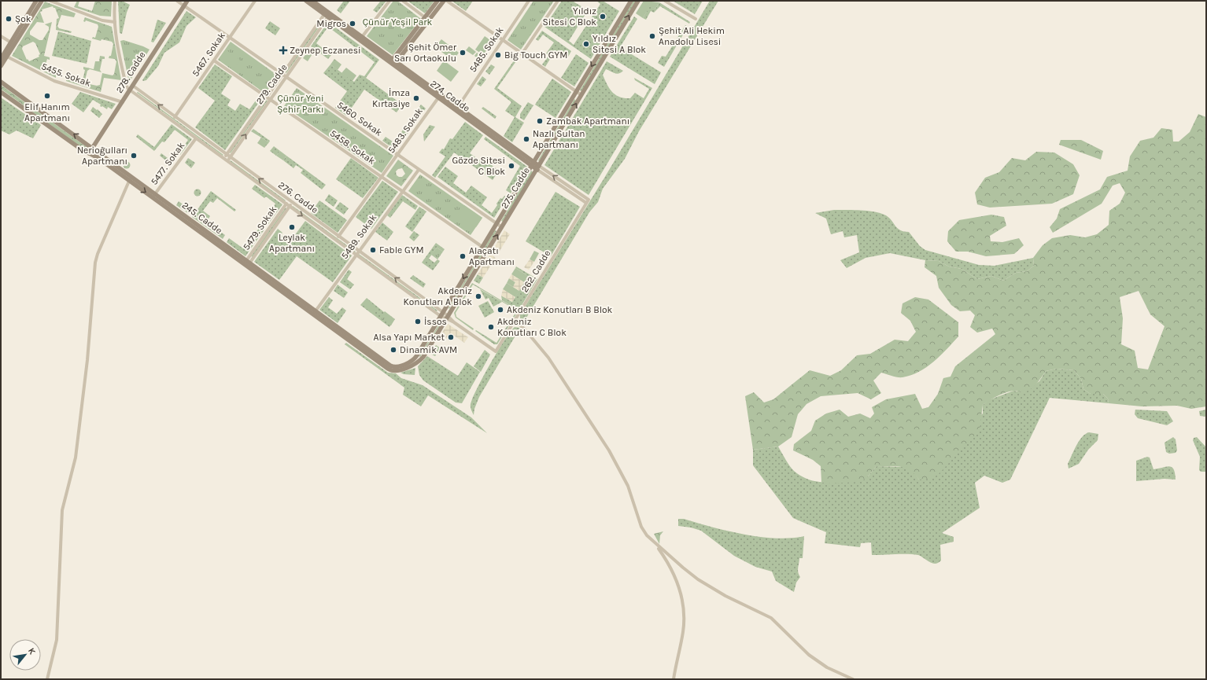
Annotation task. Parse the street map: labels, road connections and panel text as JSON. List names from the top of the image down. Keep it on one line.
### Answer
{"streets":{"street":["5485. Sokak","5467. Sokak","278. Cadde","5455. Sokak","279. Cadde","274. Cadde","5460. Sokak","5483. Sokak","5458. Sokak","5477. Sokak","275. Cadde","276. Cadde","245. Cadde","5479. Sokak","5489. Sokak","262. Cadde"]},"crossings":[["5485. Sokak","274. Cadde"],["5467. Sokak","5460. Sokak"],["5467. Sokak","5458. Sokak"],["5467. Sokak","276. Cadde"],["278. Cadde","5455. Sokak"],["278. Cadde","5460. Sokak"],["278. Cadde","276. Cadde"],["278. Cadde","245. Cadde"],["279. Cadde","274. Cadde"],["279. Cadde","5460. Sokak"],["279. Cadde","5458. Sokak"],["279. Cadde","276. Cadde"],["274. Cadde","5483. Sokak"],["274. Cadde","275. Cadde"],["274. Cadde","262. Cadde"],["5460. Sokak","5483. Sokak"],["5460. Sokak","275. Cadde"],["5460. Sokak","5489. Sokak"],["5483. Sokak","5458. Sokak"],["5483. Sokak","276. Cadde"],["5458. Sokak","275. Cadde"],["5458. Sokak","5489. Sokak"],["5477. Sokak","276. Cadde"],["5477. Sokak","245. Cadde"],["275. Cadde","276. Cadde"],["275. Cadde","245. Cadde"],["276. Cadde","5479. Sokak"],["276. Cadde","5489. Sokak"],["276. Cadde","262. Cadde"],["245. Cadde","5479. Sokak"],["245. Cadde","5489. Sokak"]],"parks":["Çünür Yeşil Park","Çünür Yeni Şehir Parkı"],"places":{"other":["Yıldız Sitesi C Blok","Şok","Migros","Şehit Ali Hekim Anadolu Lisesi","Yıldız Sitesi A Blok","Şehit Ömer Sarı Ortaokulu","Big Touch GYM","Elif Hanım Apartmanı","İmza Kırtasiye","Zambak Apartmanı","Nazlı Sultan Apartmanı","Nerioğulları Apartmanı","Gözde Sitesi C Blok","Leylak Apartmanı","Fable GYM","Alaçatı Apartmanı","Akdeniz Konutları A Blok","Akdeniz Konutları B Blok","İssos","Akdeniz Konutları C Blok","Alsa Yapı Market","Dinamik AVM"],"health":["Zeynep Eczanesi"]},"north":"top right"}
